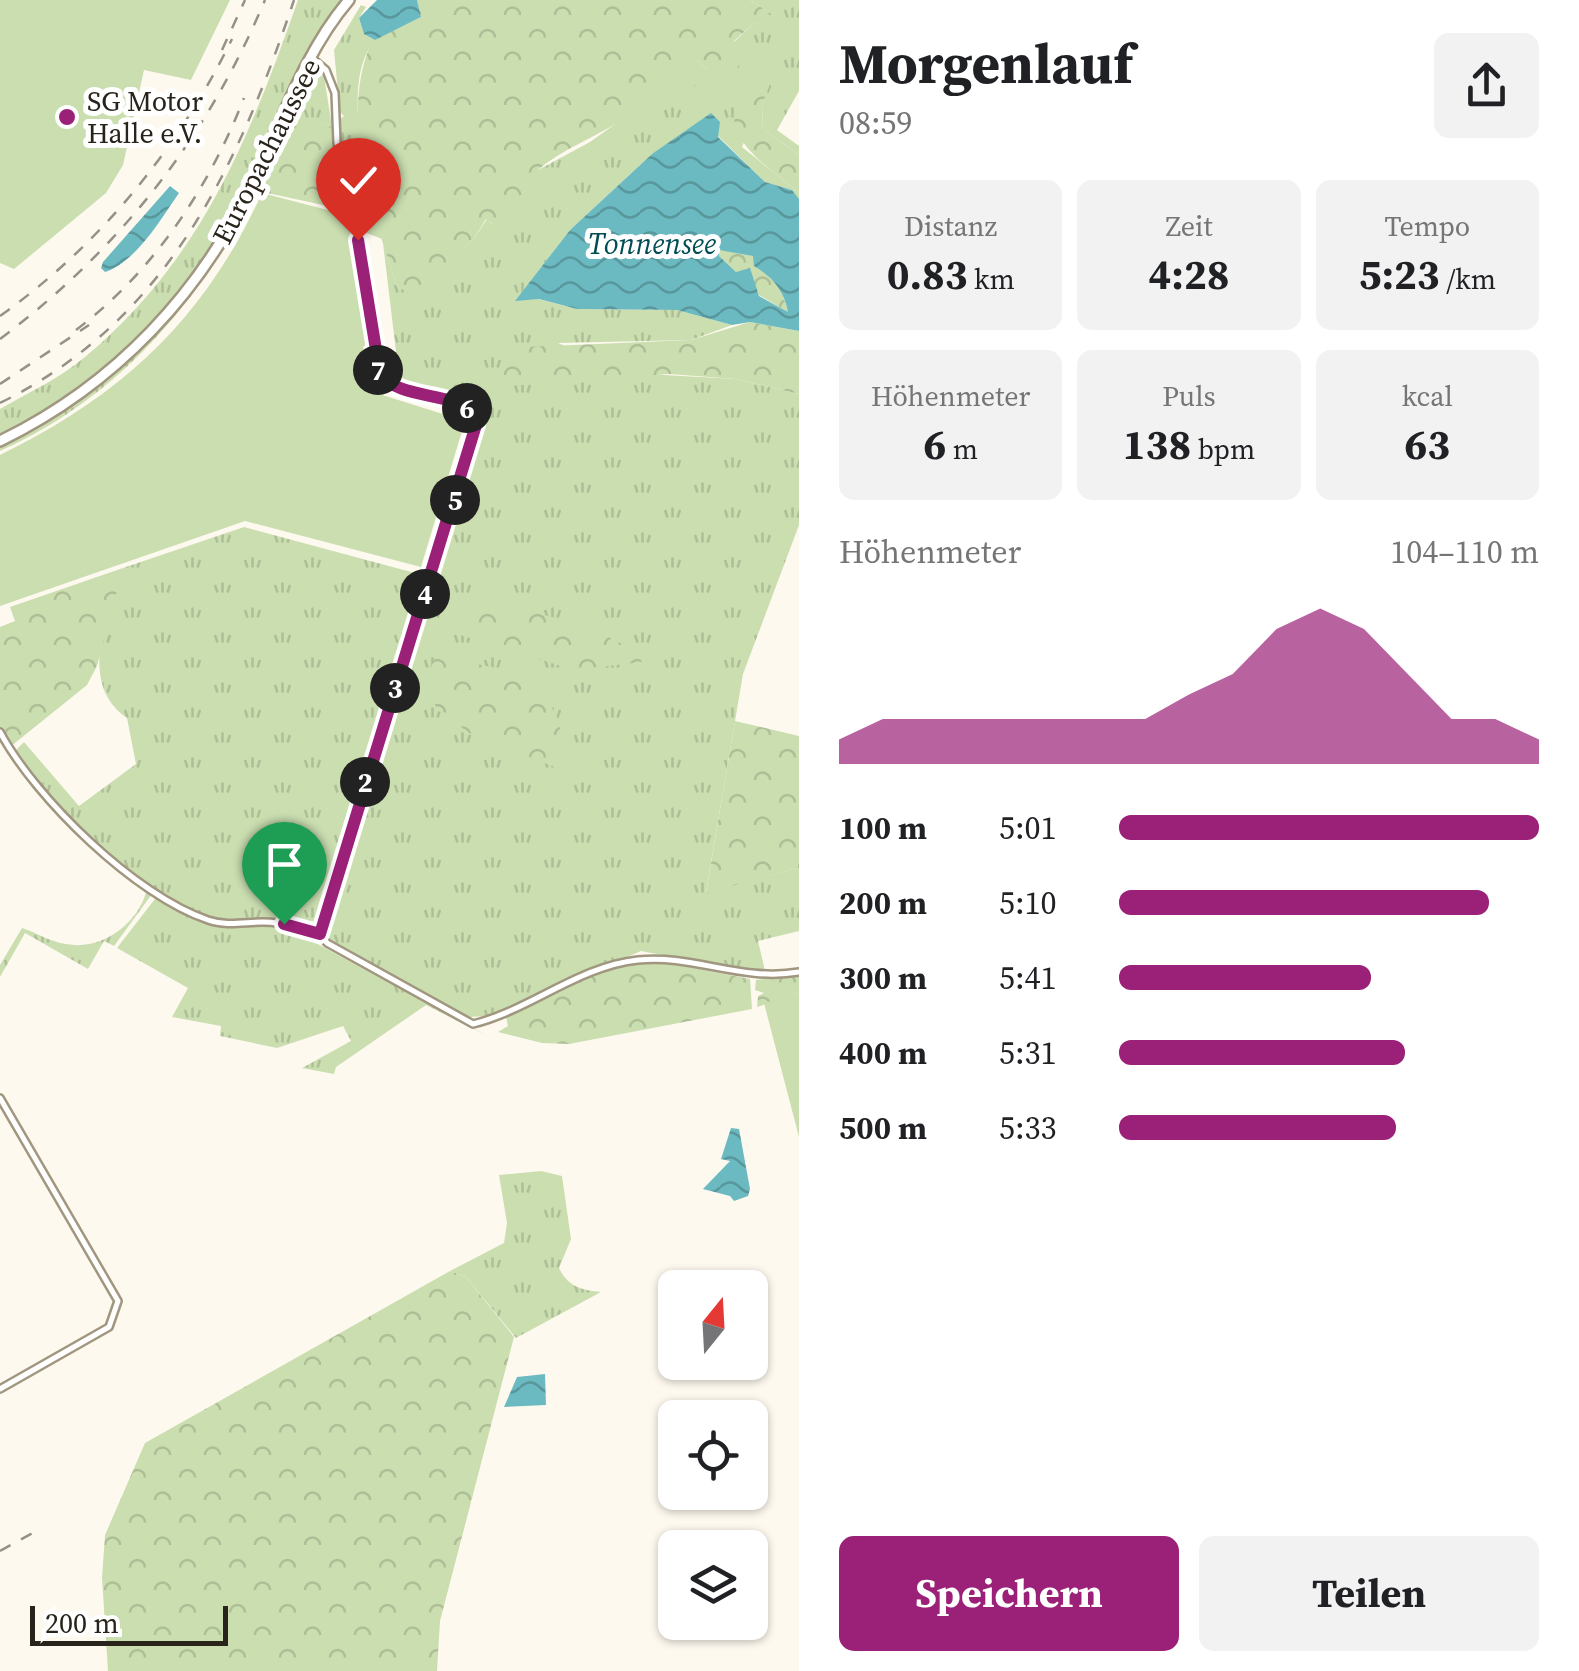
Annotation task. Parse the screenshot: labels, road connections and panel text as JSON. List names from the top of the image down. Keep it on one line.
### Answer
{"streets":{"main road":["Europachaussee"]},"water":["Tonnensee"],"places":["SG Motor Halle e.V."],"scale_bar":"200 m","north":"top","page":{"heading":["Morgenlauf","08:59"],"stats":[["Distanz","0.83 km"],["Zeit","4:28"],["Tempo","5:23 /km"],["Höhenmeter","6 m"],["Puls","138 bpm"],["kcal","63"]],"pins":["7","6","5","4","3","2"],"chart":["Höhenmeter","104–110 m"],"list":[{"name":"100 m","note":"5:01"},{"name":"200 m","note":"5:10"},{"name":"300 m","note":"5:41"},{"name":"400 m","note":"5:31"},{"name":"500 m","note":"5:33"}],"buttons":["Speichern","Teilen"],"scale":"200 m"}}
